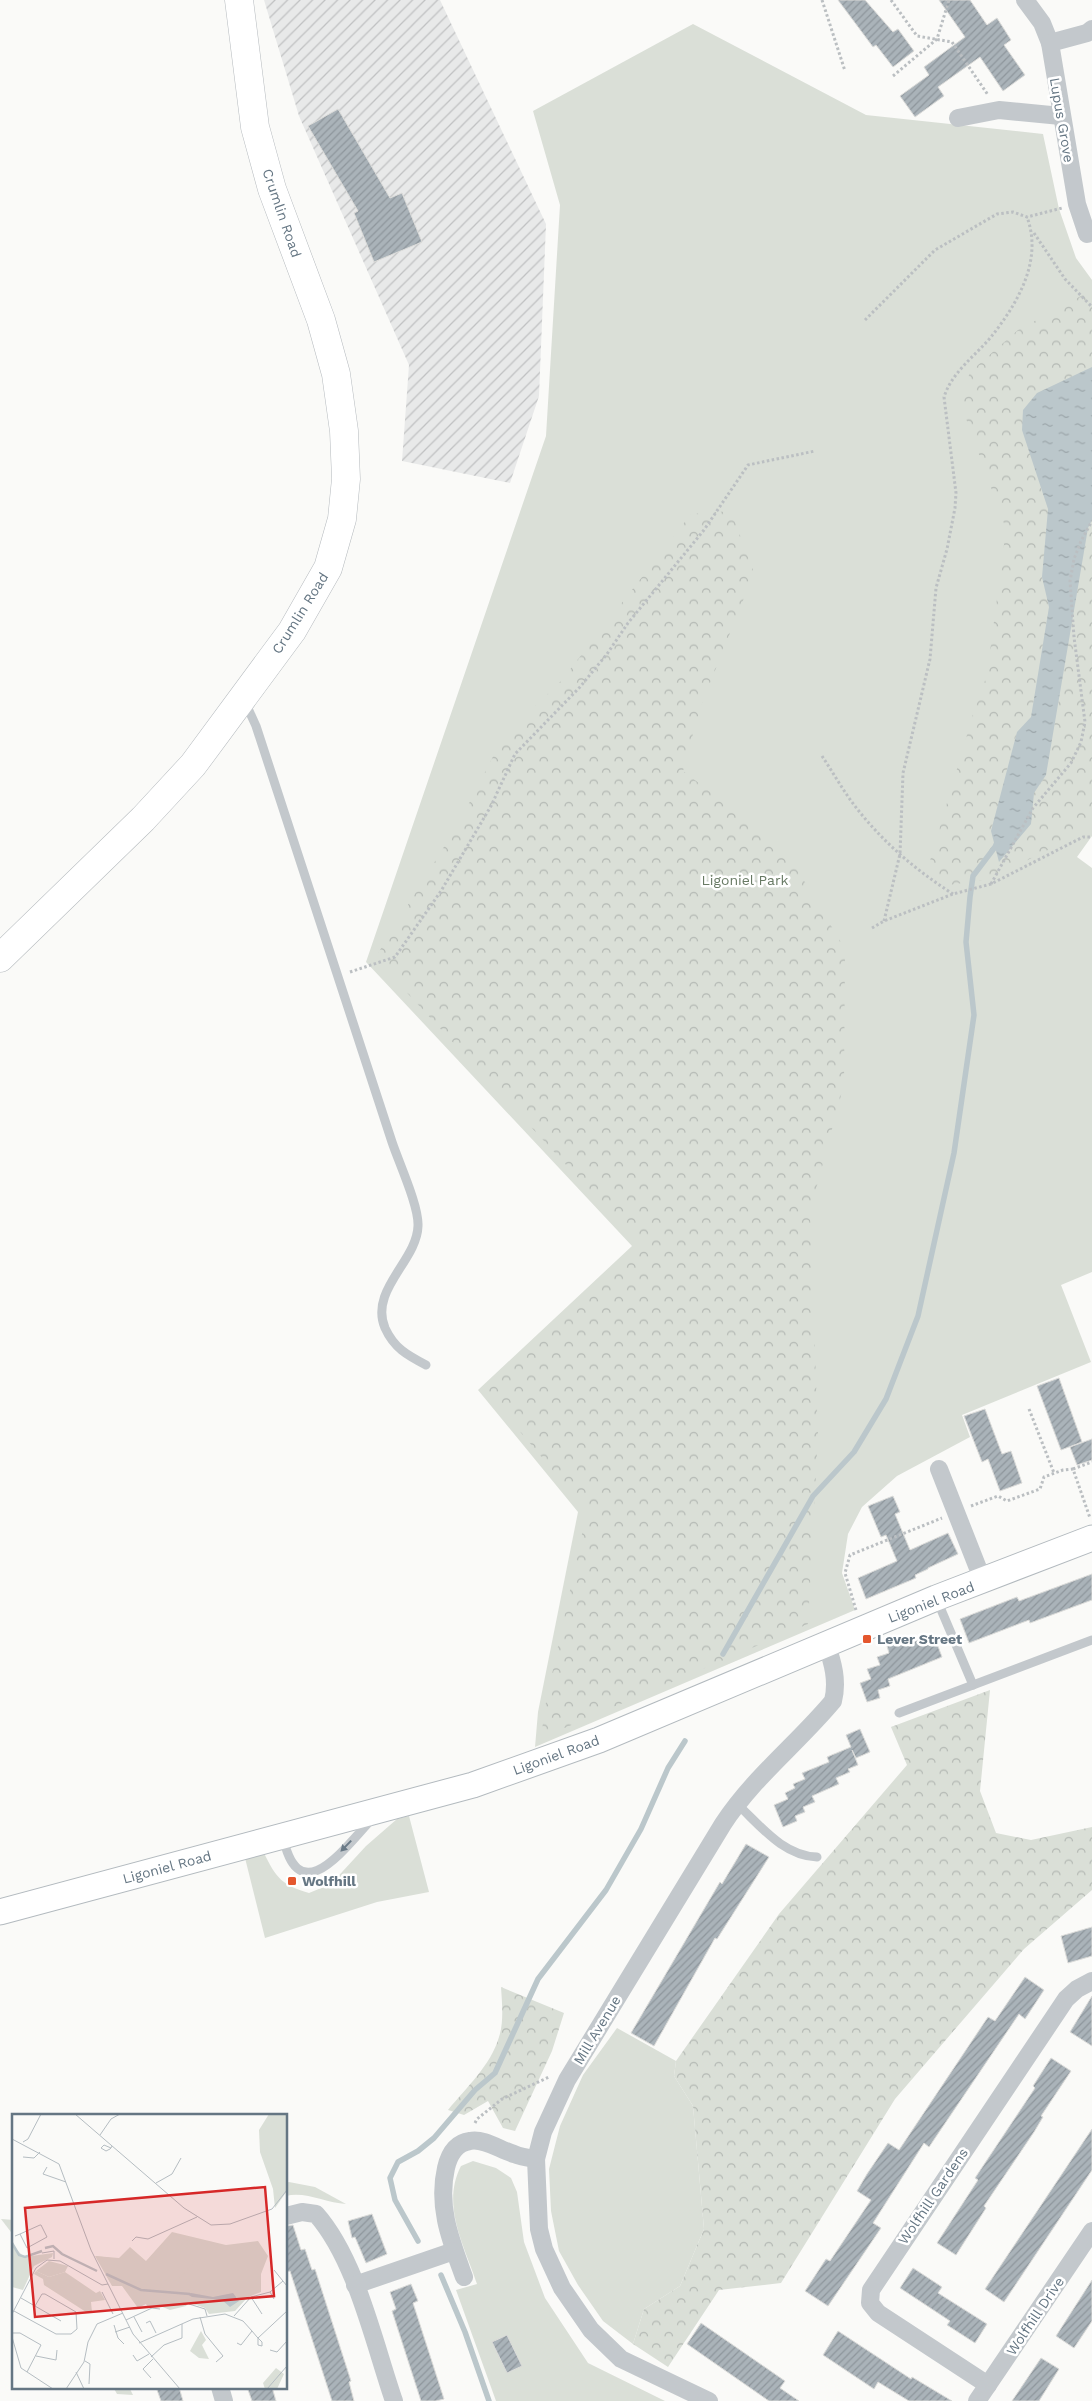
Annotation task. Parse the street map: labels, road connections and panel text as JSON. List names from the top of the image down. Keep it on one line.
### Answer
{"streets":{"main road":["Crumlin Road"],"street":["Lupus Grove","Ligoniel Road","Mill Avenue","Wolfhill Gardens","Wolfhill Drive"]},"crossings":[["Ligoniel Road","Mill Avenue"],["Wolfhill Gardens","Wolfhill Drive"]],"parks":["Ligoniel Park"],"places":{"transit":["Lever Street","Wolfhill"]}}
